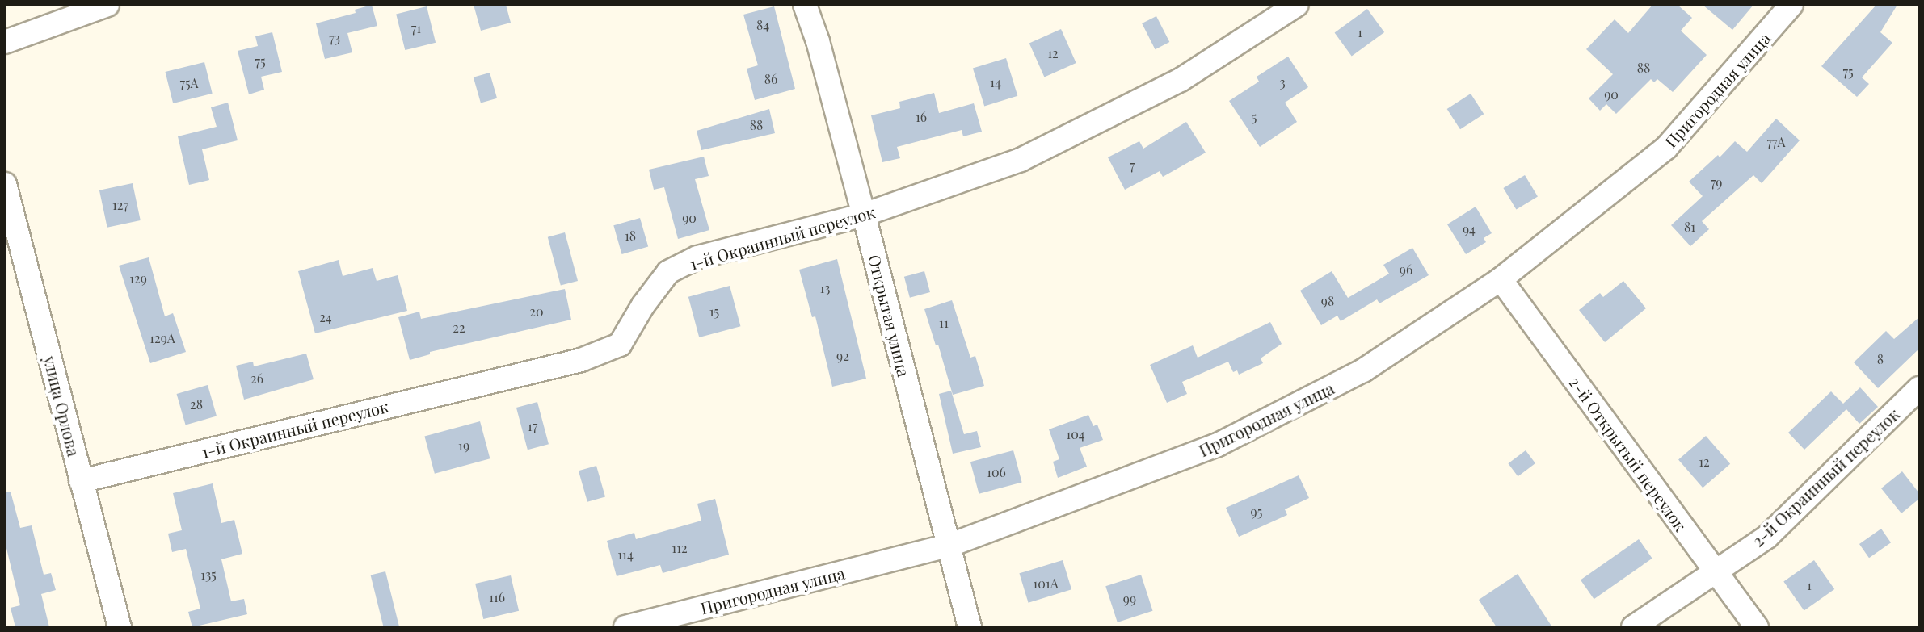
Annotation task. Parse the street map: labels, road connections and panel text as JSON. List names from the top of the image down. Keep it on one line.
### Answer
{"streets":{"street":["Пригородная улица","1-й Окраинный переулок","Открытая улица","улица Орлова","2-й Открытый переулок","2-й Окраинный переулок"]},"crossings":[["Пригородная улица","Открытая улица"],["Пригородная улица","2-й Открытый переулок"],["1-й Окраинный переулок","Открытая улица"],["1-й Окраинный переулок","улица Орлова"],["2-й Открытый переулок","2-й Окраинный переулок"]],"house_numbers":["84","71","1","73","12","75","88","75","86","14","3","75А","90","16","5","88","77А","7","79","127","90","81","94","18","96","129","13","98","20","15","24","11","22","129А","92","8","26","28","17","104","19","12","106","95","112","114","135","101А","1","116","99"]}
